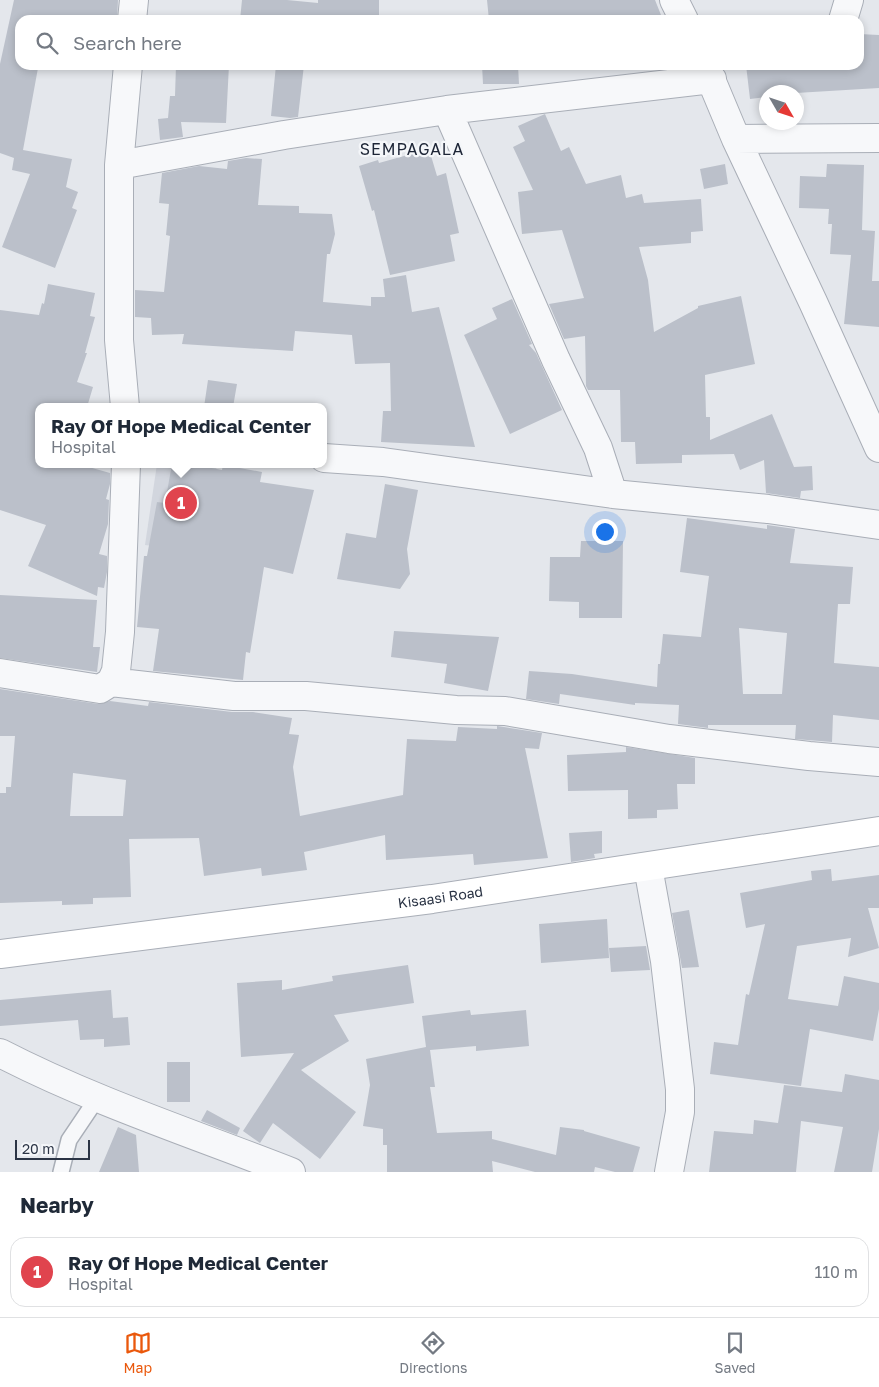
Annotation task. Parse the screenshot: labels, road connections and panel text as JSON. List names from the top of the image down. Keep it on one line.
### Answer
{"streets":{"main road":["Kisaasi Road"]},"districts":["SEMPAGALA"],"scale_bar":"20 m","north":"bottom right","page":{"search":"Search here","popup":["Ray Of Hope Medical Center","Hospital"],"pins":"1","scale":"20 m","heading":"Nearby","list":[{"mark":"1","name":"Ray Of Hope Medical Center","note":"Hospital","value":"110 m"}],"nav":["Map","Directions","Saved"]}}
